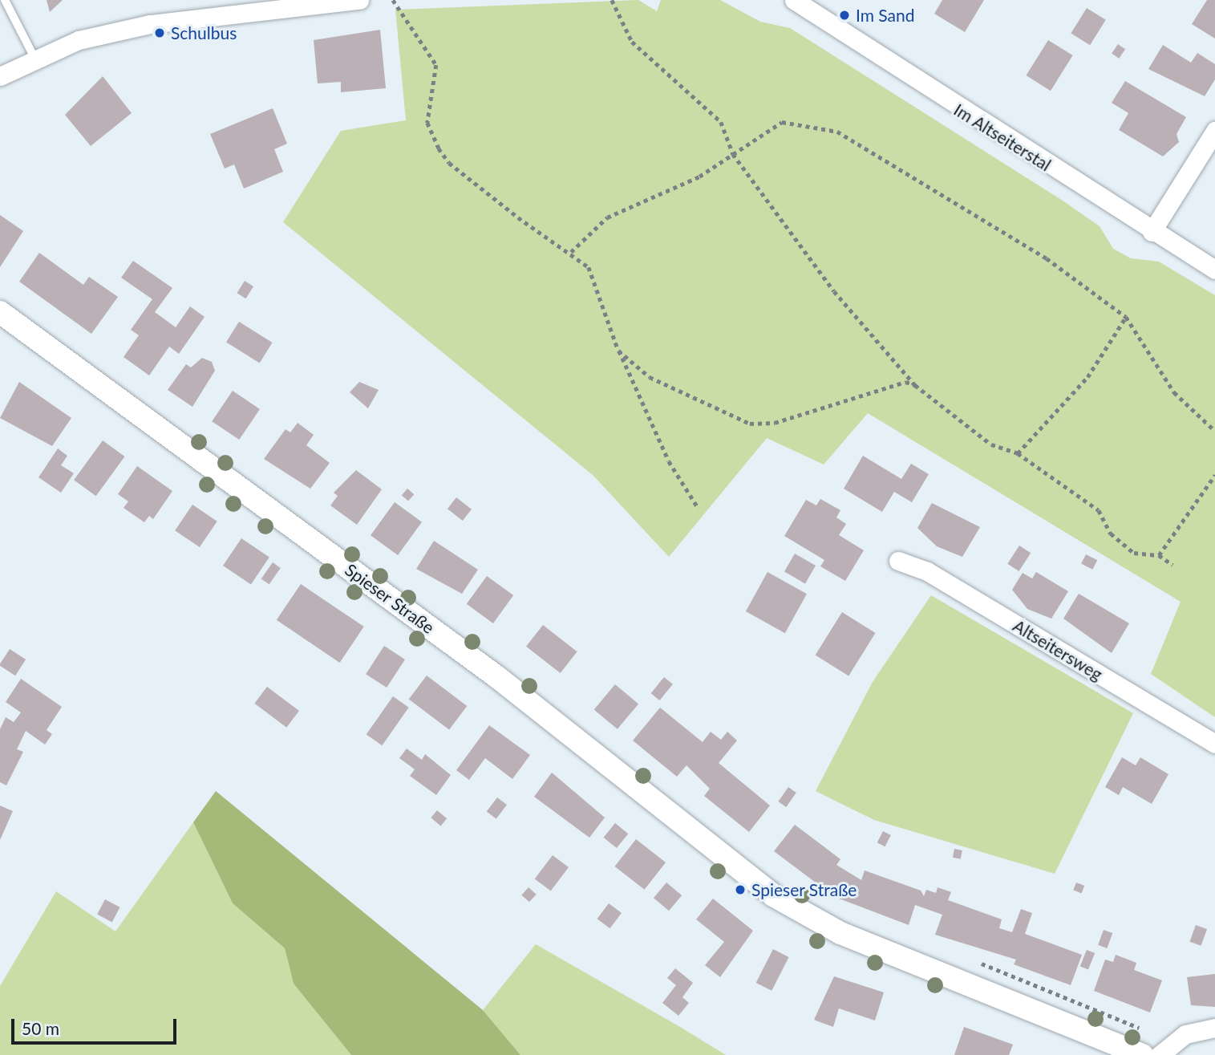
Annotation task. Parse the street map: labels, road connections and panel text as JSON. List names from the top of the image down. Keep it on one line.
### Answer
{"streets":{"street":["Im Altseiterstal","Spieser Straße","Altseitersweg"]},"places":["Im Sand","Schulbus","Spieser Straße"],"scale_bar":"50 m"}
